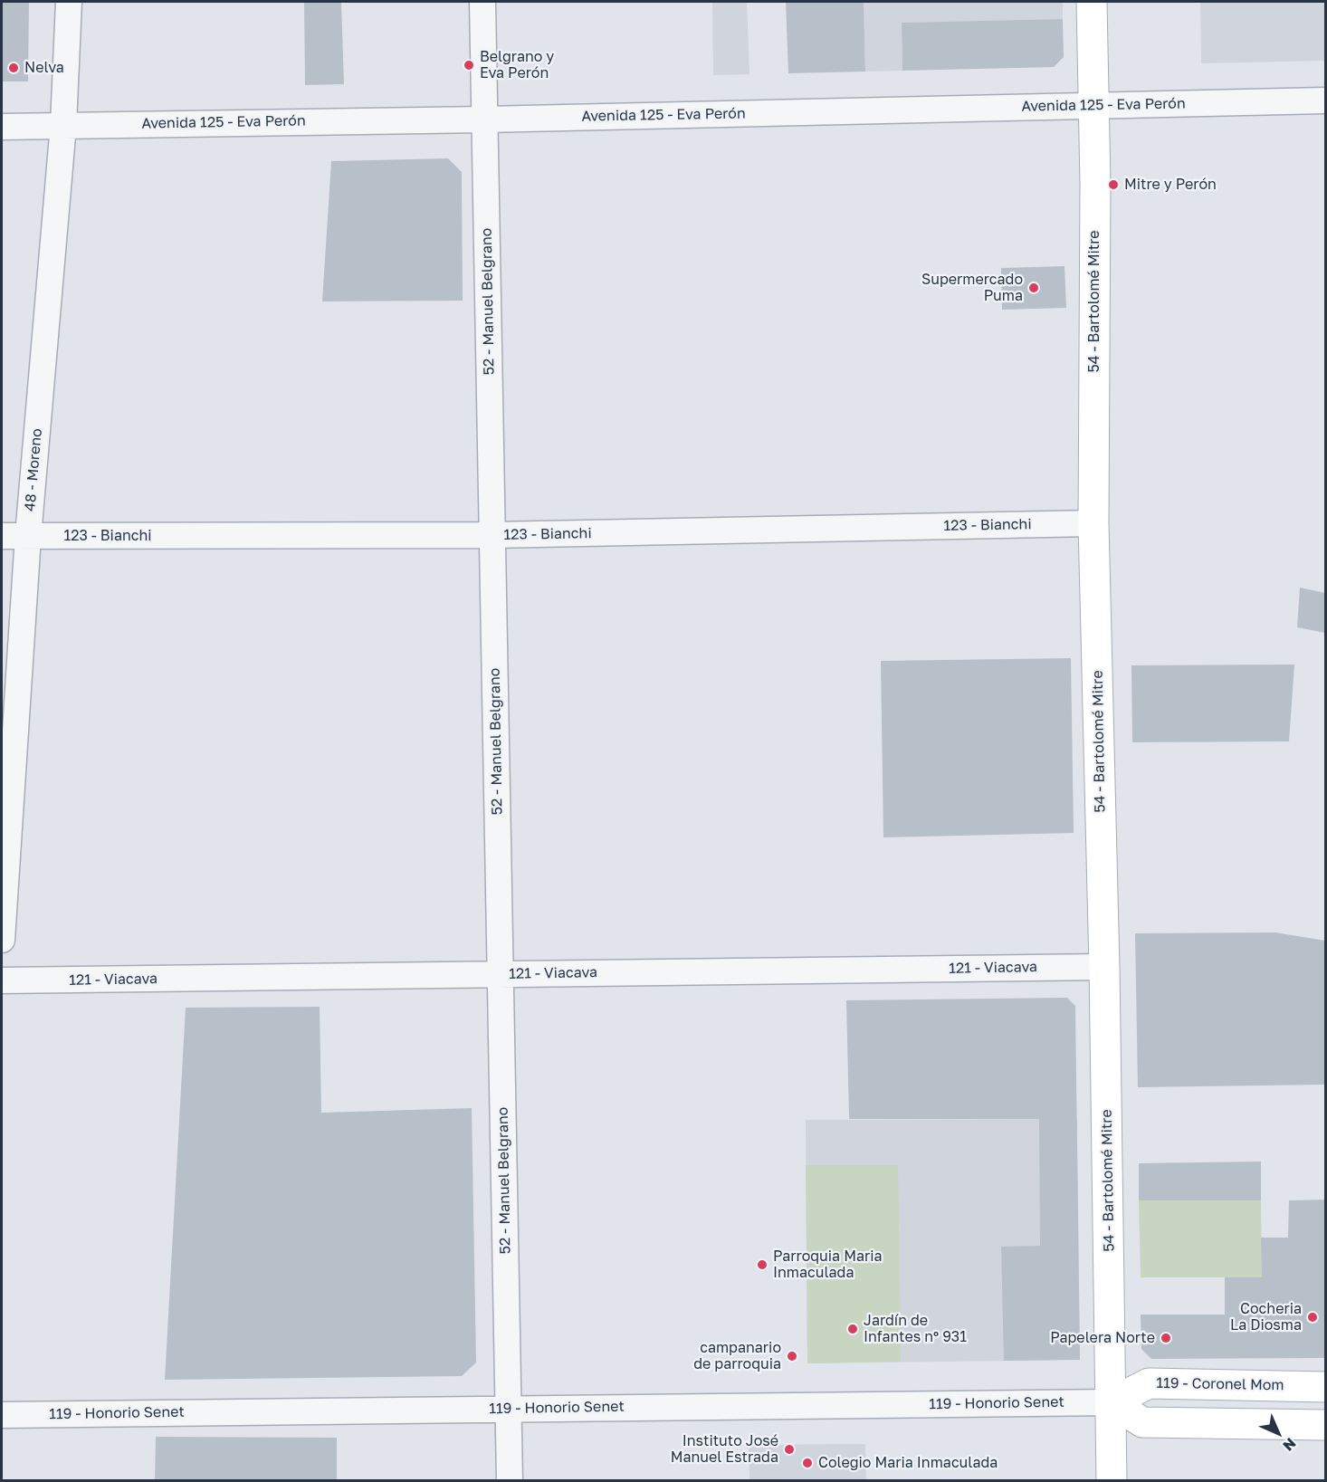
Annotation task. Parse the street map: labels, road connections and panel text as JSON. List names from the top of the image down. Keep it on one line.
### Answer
{"streets":{"street":["Avenida 125 - Eva Perón","52 - Manuel Belgrano","54 - Bartolomé Mitre","48 - Moreno","123 - Bianchi","121 - Viacava","119 - Coronel Mom","119 - Honorio Senet"]},"crossings":[["Avenida 125 - Eva Perón","52 - Manuel Belgrano"],["Avenida 125 - Eva Perón","54 - Bartolomé Mitre"],["Avenida 125 - Eva Perón","48 - Moreno"],["52 - Manuel Belgrano","123 - Bianchi"],["52 - Manuel Belgrano","121 - Viacava"],["52 - Manuel Belgrano","119 - Honorio Senet"],["54 - Bartolomé Mitre","123 - Bianchi"],["54 - Bartolomé Mitre","121 - Viacava"],["54 - Bartolomé Mitre","119 - Coronel Mom"],["54 - Bartolomé Mitre","119 - Honorio Senet"],["48 - Moreno","123 - Bianchi"],["119 - Coronel Mom","119 - Honorio Senet"]],"places":["Belgrano y Eva Perón","Nelva","Mitre y Perón","Supermercado Puma","Parroquia Maria Inmaculada","Cocheria La Diosma","Jardín de Infantes nº 931","Papelera Norte","campanario de parroquia","Instituto José Manuel Estrada","Colegio Maria Inmaculada"],"north":"bottom right"}
